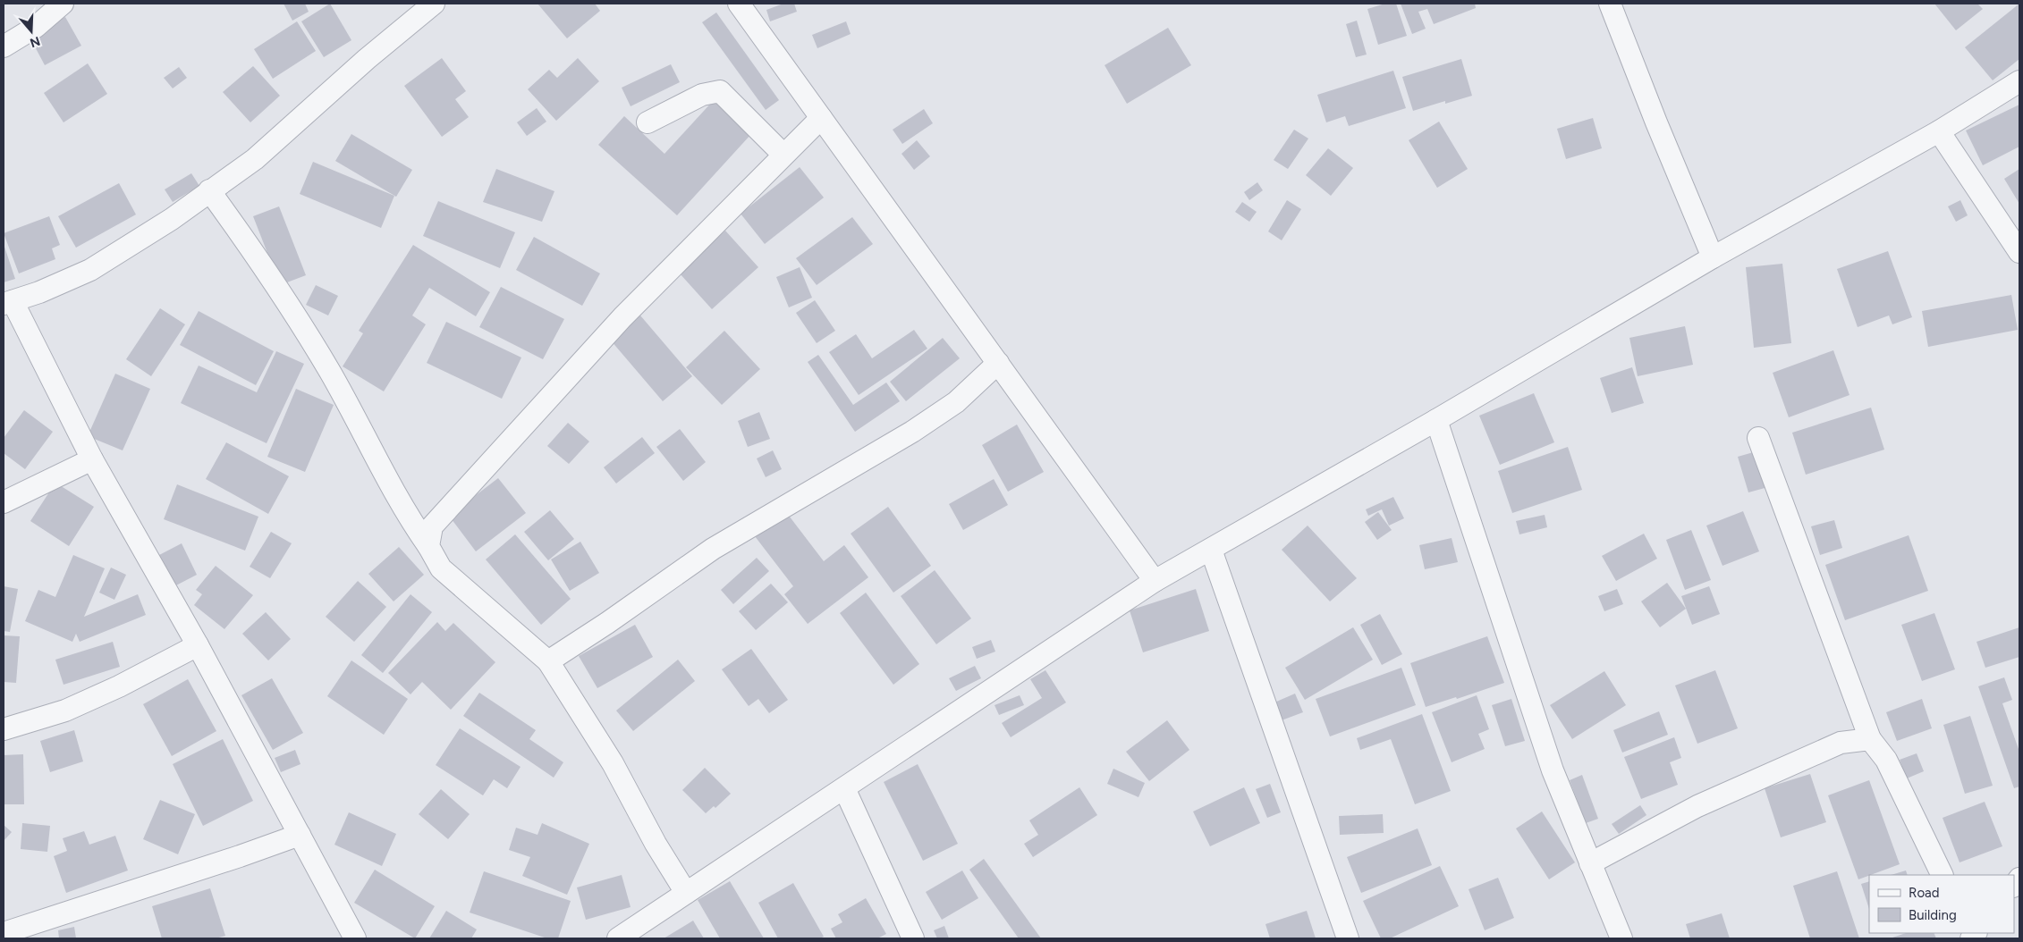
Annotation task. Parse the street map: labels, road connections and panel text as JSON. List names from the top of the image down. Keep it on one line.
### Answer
{"legend":["Road","Building"],"north":"bottom"}
